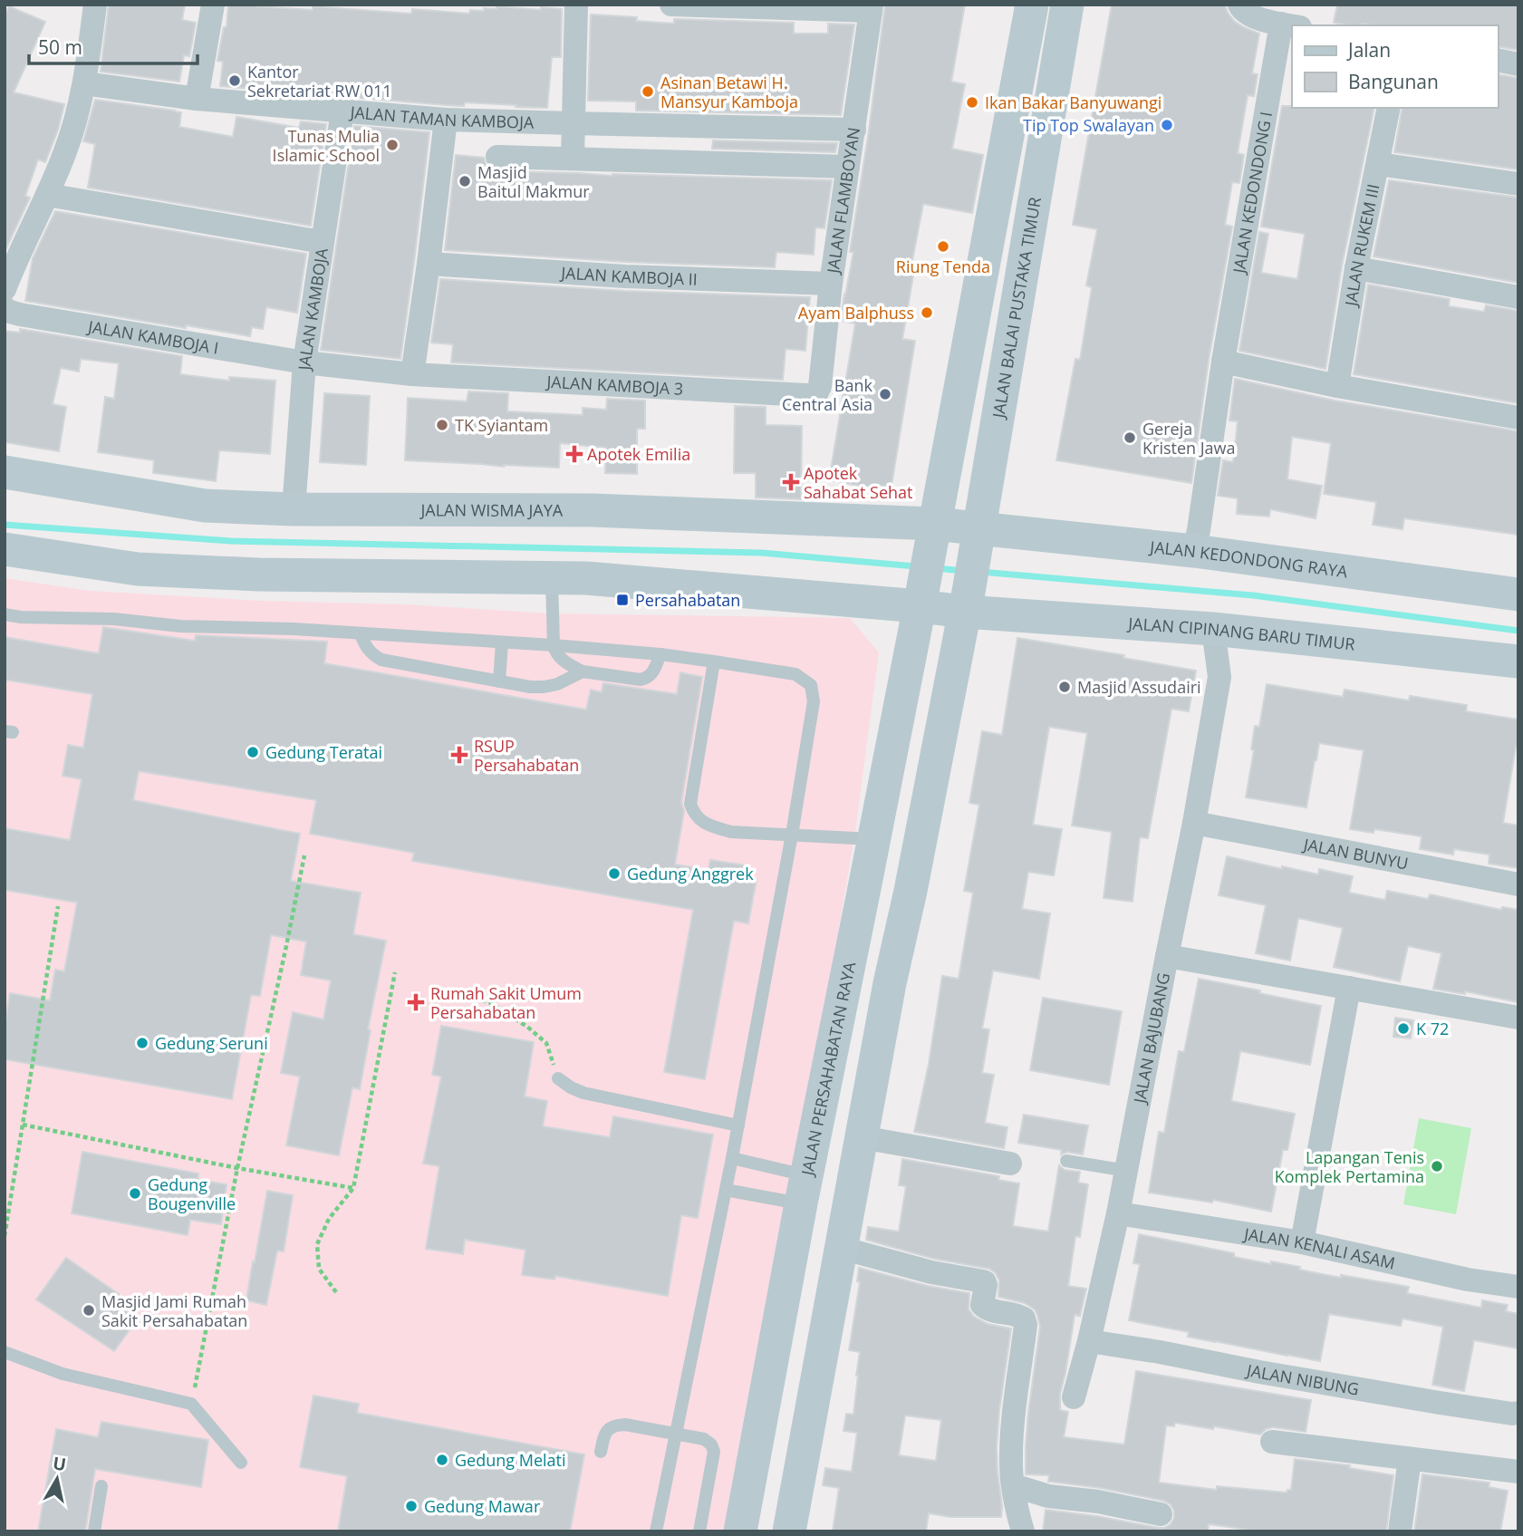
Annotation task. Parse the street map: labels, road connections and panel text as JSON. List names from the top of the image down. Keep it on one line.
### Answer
{"streets":{"street":["JALAN TAMAN KAMBOJA","JALAN KEDONDONG I","JALAN FLAMBOYAN","JALAN RUKEM III","JALAN KAMBOJA II","JALAN BALAI PUSTAKA TIMUR","JALAN KAMBOJA","JALAN KAMBOJA I","JALAN KAMBOJA 3","JALAN WISMA JAYA","JALAN KEDONDONG RAYA","JALAN CIPINANG BARU TIMUR","JALAN BUNYU","JALAN BAJUBANG","JALAN PERSAHABATAN RAYA","JALAN KENALI ASAM","JALAN NIBUNG"]},"crossings":[["JALAN TAMAN KAMBOJA","JALAN FLAMBOYAN"],["JALAN TAMAN KAMBOJA","JALAN KAMBOJA"],["JALAN KEDONDONG I","JALAN KEDONDONG RAYA"],["JALAN FLAMBOYAN","JALAN KAMBOJA II"],["JALAN FLAMBOYAN","JALAN KAMBOJA 3"],["JALAN BALAI PUSTAKA TIMUR","JALAN WISMA JAYA"],["JALAN BALAI PUSTAKA TIMUR","JALAN KEDONDONG RAYA"],["JALAN BALAI PUSTAKA TIMUR","JALAN CIPINANG BARU TIMUR"],["JALAN KAMBOJA","JALAN KAMBOJA I"],["JALAN KAMBOJA","JALAN KAMBOJA 3"],["JALAN KAMBOJA","JALAN WISMA JAYA"],["JALAN KAMBOJA I","JALAN KAMBOJA 3"],["JALAN WISMA JAYA","JALAN KEDONDONG RAYA"],["JALAN CIPINANG BARU TIMUR","JALAN BAJUBANG"],["JALAN BUNYU","JALAN BAJUBANG"],["JALAN BAJUBANG","JALAN KENALI ASAM"],["JALAN BAJUBANG","JALAN NIBUNG"]],"places":{"other":["Kantor Sekretariat RW 011","Asinan Betawi H. Mansyur Kamboja","Ikan Bakar Banyuwangi","Tip Top Swalayan","Tunas Mulia Islamic School","Masjid Baitul Makmur","Riung Tenda","Ayam Balphuss","Bank Central Asia","TK Syiantam","Gereja Kristen Jawa","Masjid Assudairi","Gedung Teratai","Gedung Anggrek","K 72","Gedung Seruni","Lapangan Tenis Komplek Pertamina","Gedung Bougenville","Masjid Jami Rumah Sakit Persahabatan","Gedung Melati","Gedung Mawar"],"health":["Apotek Emilia","Apotek Sahabat Sehat","RSUP Persahabatan","Rumah Sakit Umum Persahabatan"],"transit":["Persahabatan"]},"legend":["Jalan","Bangunan"],"scale_bar":"50 m","north":"top"}
